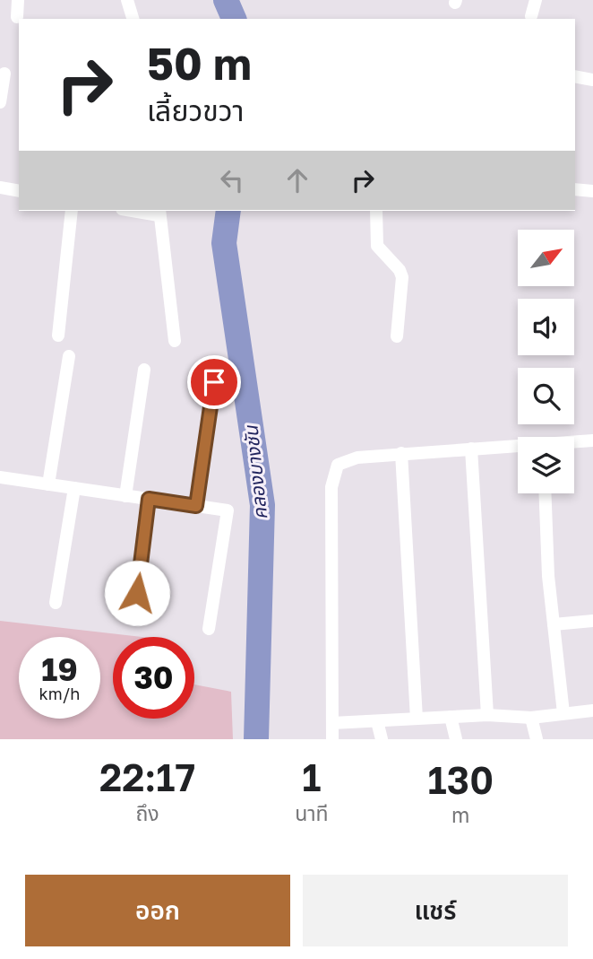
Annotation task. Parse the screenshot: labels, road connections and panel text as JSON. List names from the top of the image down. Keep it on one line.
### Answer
{"water":["คลองบางชัน"],"north":"top right","page":{"turn":["50 m","เลี้ยวขวา"],"speed":"19 km/h","limit":"30","eta":["22:17","ถึง","1","นาที","130","m"],"buttons":["ออก","แชร์"]}}
